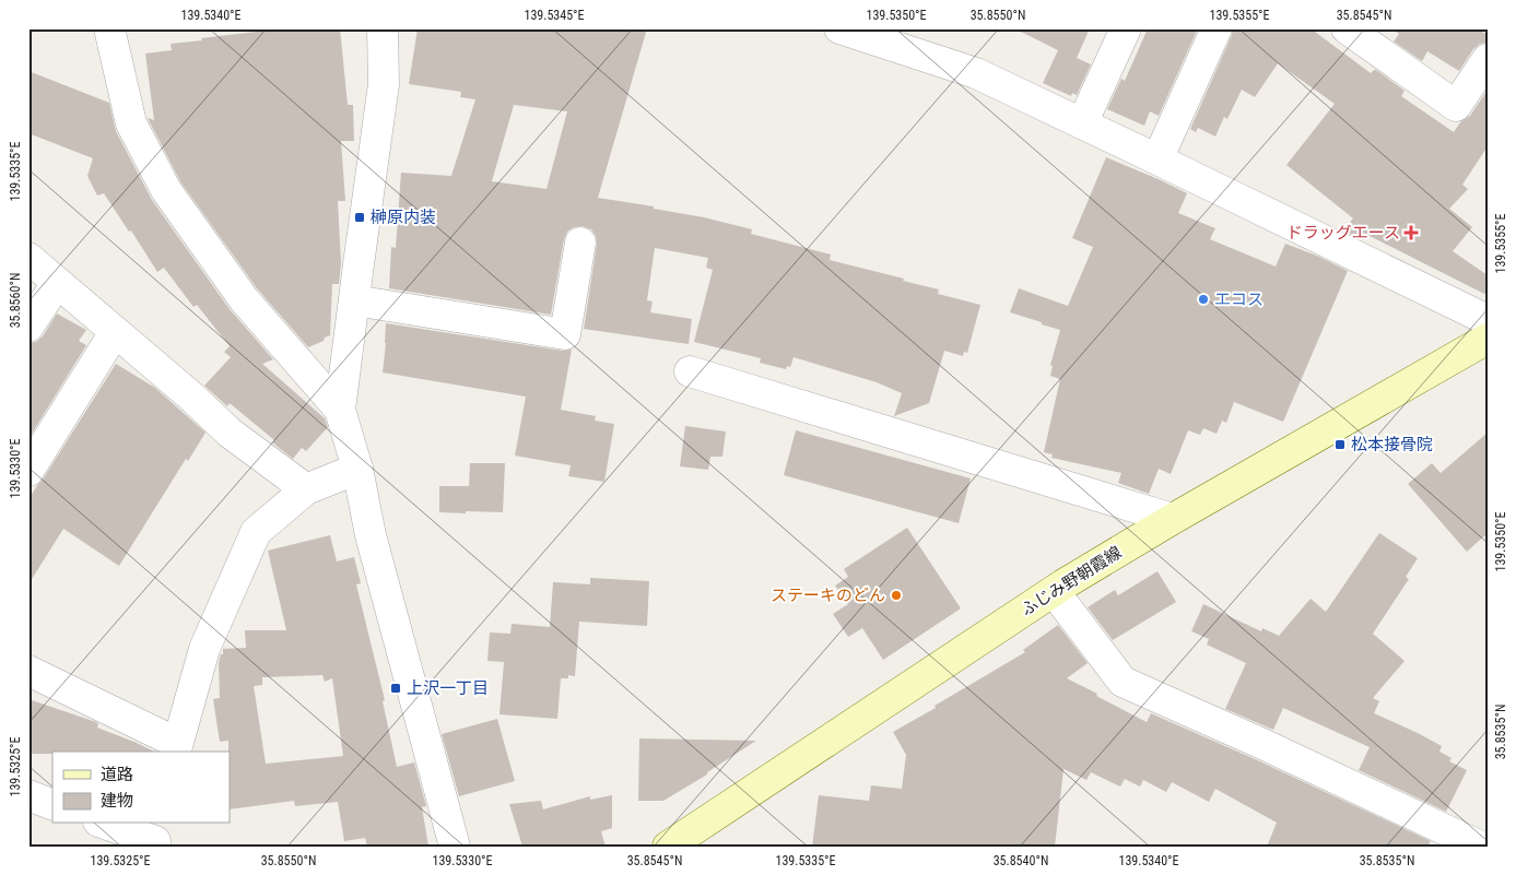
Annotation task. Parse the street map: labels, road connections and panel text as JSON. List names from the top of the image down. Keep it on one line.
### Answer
{"streets":{"main road":["ふじみ野朝霞線"]},"places":{"transit":["榊原内装","松本接骨院","上沢一丁目"],"health":["ドラッグエース"],"other":["エコス","ステーキのどん"]},"legend":["道路","建物"],"coordinates":["139.5340°E","139.5345°E","139.5350°E","35.8550°N","139.5355°E","35.8545°N","139.5335°E","35.8560°N","139.5330°E","35.8535°N","139.5325°E","35.8540°N"]}
